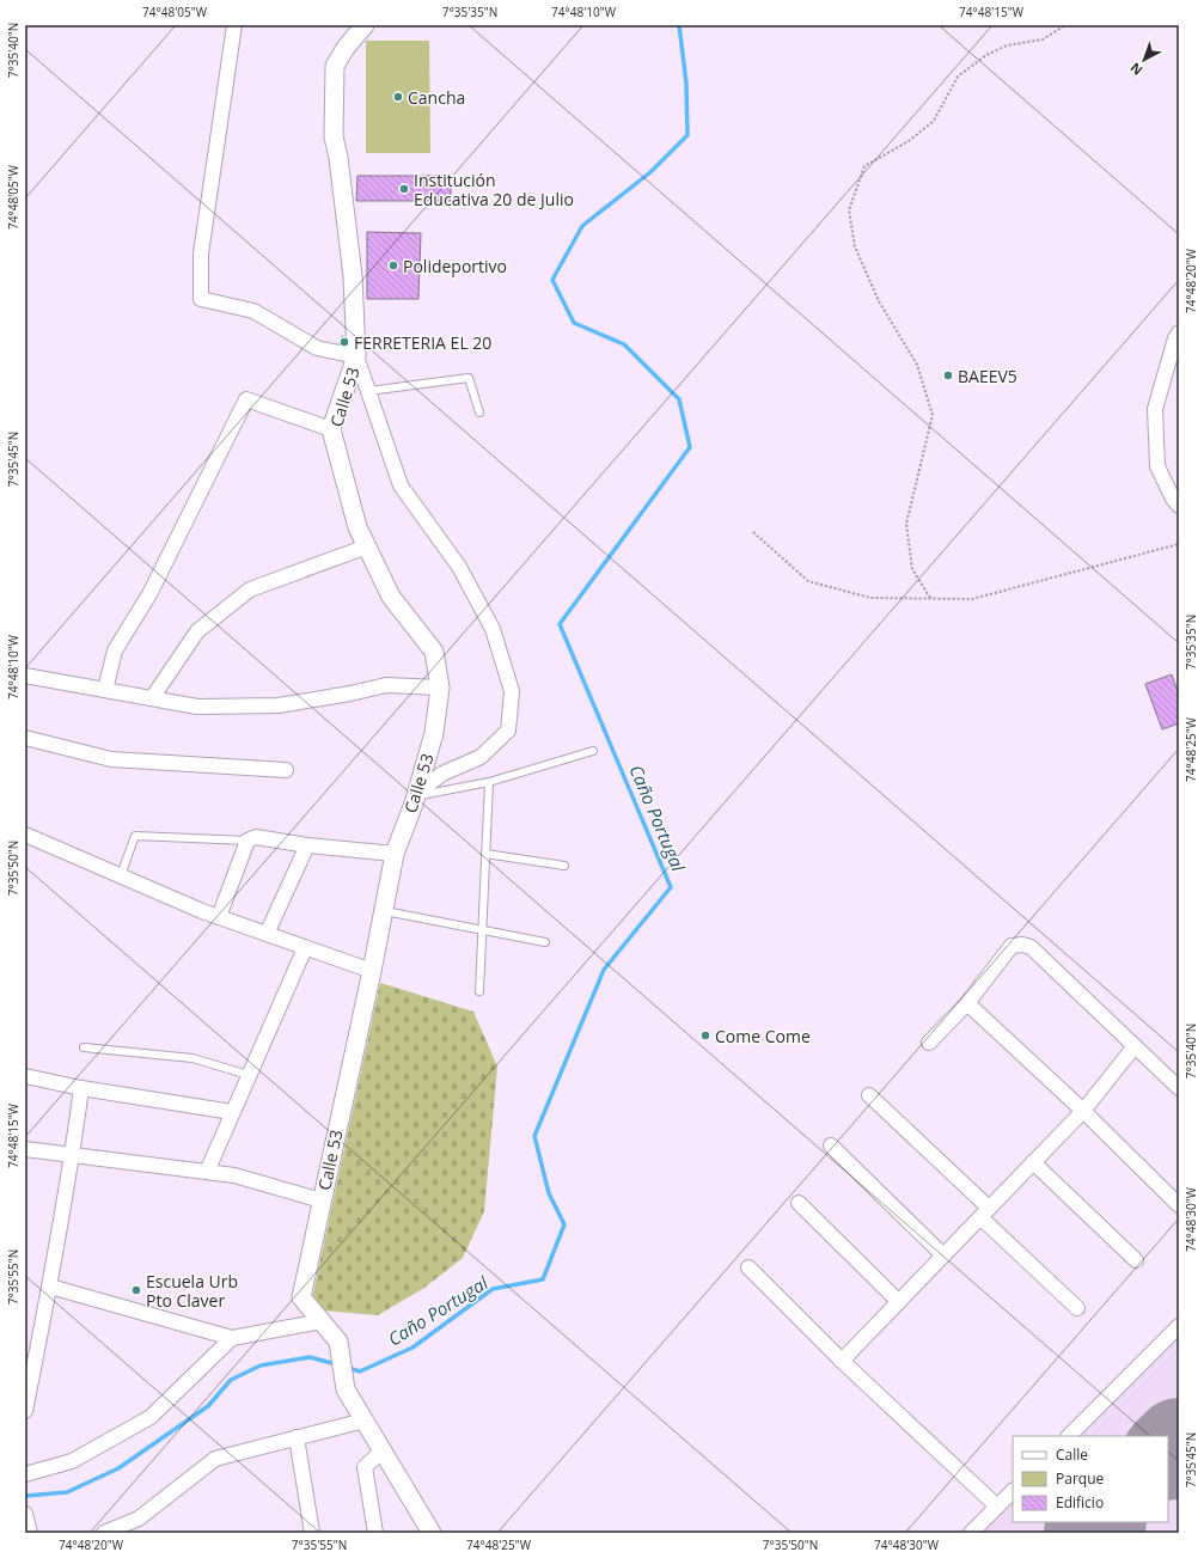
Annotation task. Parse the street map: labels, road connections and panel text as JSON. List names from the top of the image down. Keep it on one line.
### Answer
{"streets":{"street":["Calle 53"]},"water":["Caño Portugal"],"places":["Cancha","Institución Educativa 20 de Julio","Polideportivo","FERRETERIA EL 20","BAEEV5","Come Come","Escuela Urb Pto Claver"],"legend":["Calle","Parque","Edificio"],"north":"bottom left","coordinates":["74°48'05\"W","7°35'35\"N","74°48'10\"W","74°48'15\"W","7°35'40\"N","74°48'20\"W","7°35'45\"N","74°48'25\"W","7°35'50\"N","74°48'30\"W","7°35'55\"N"]}
